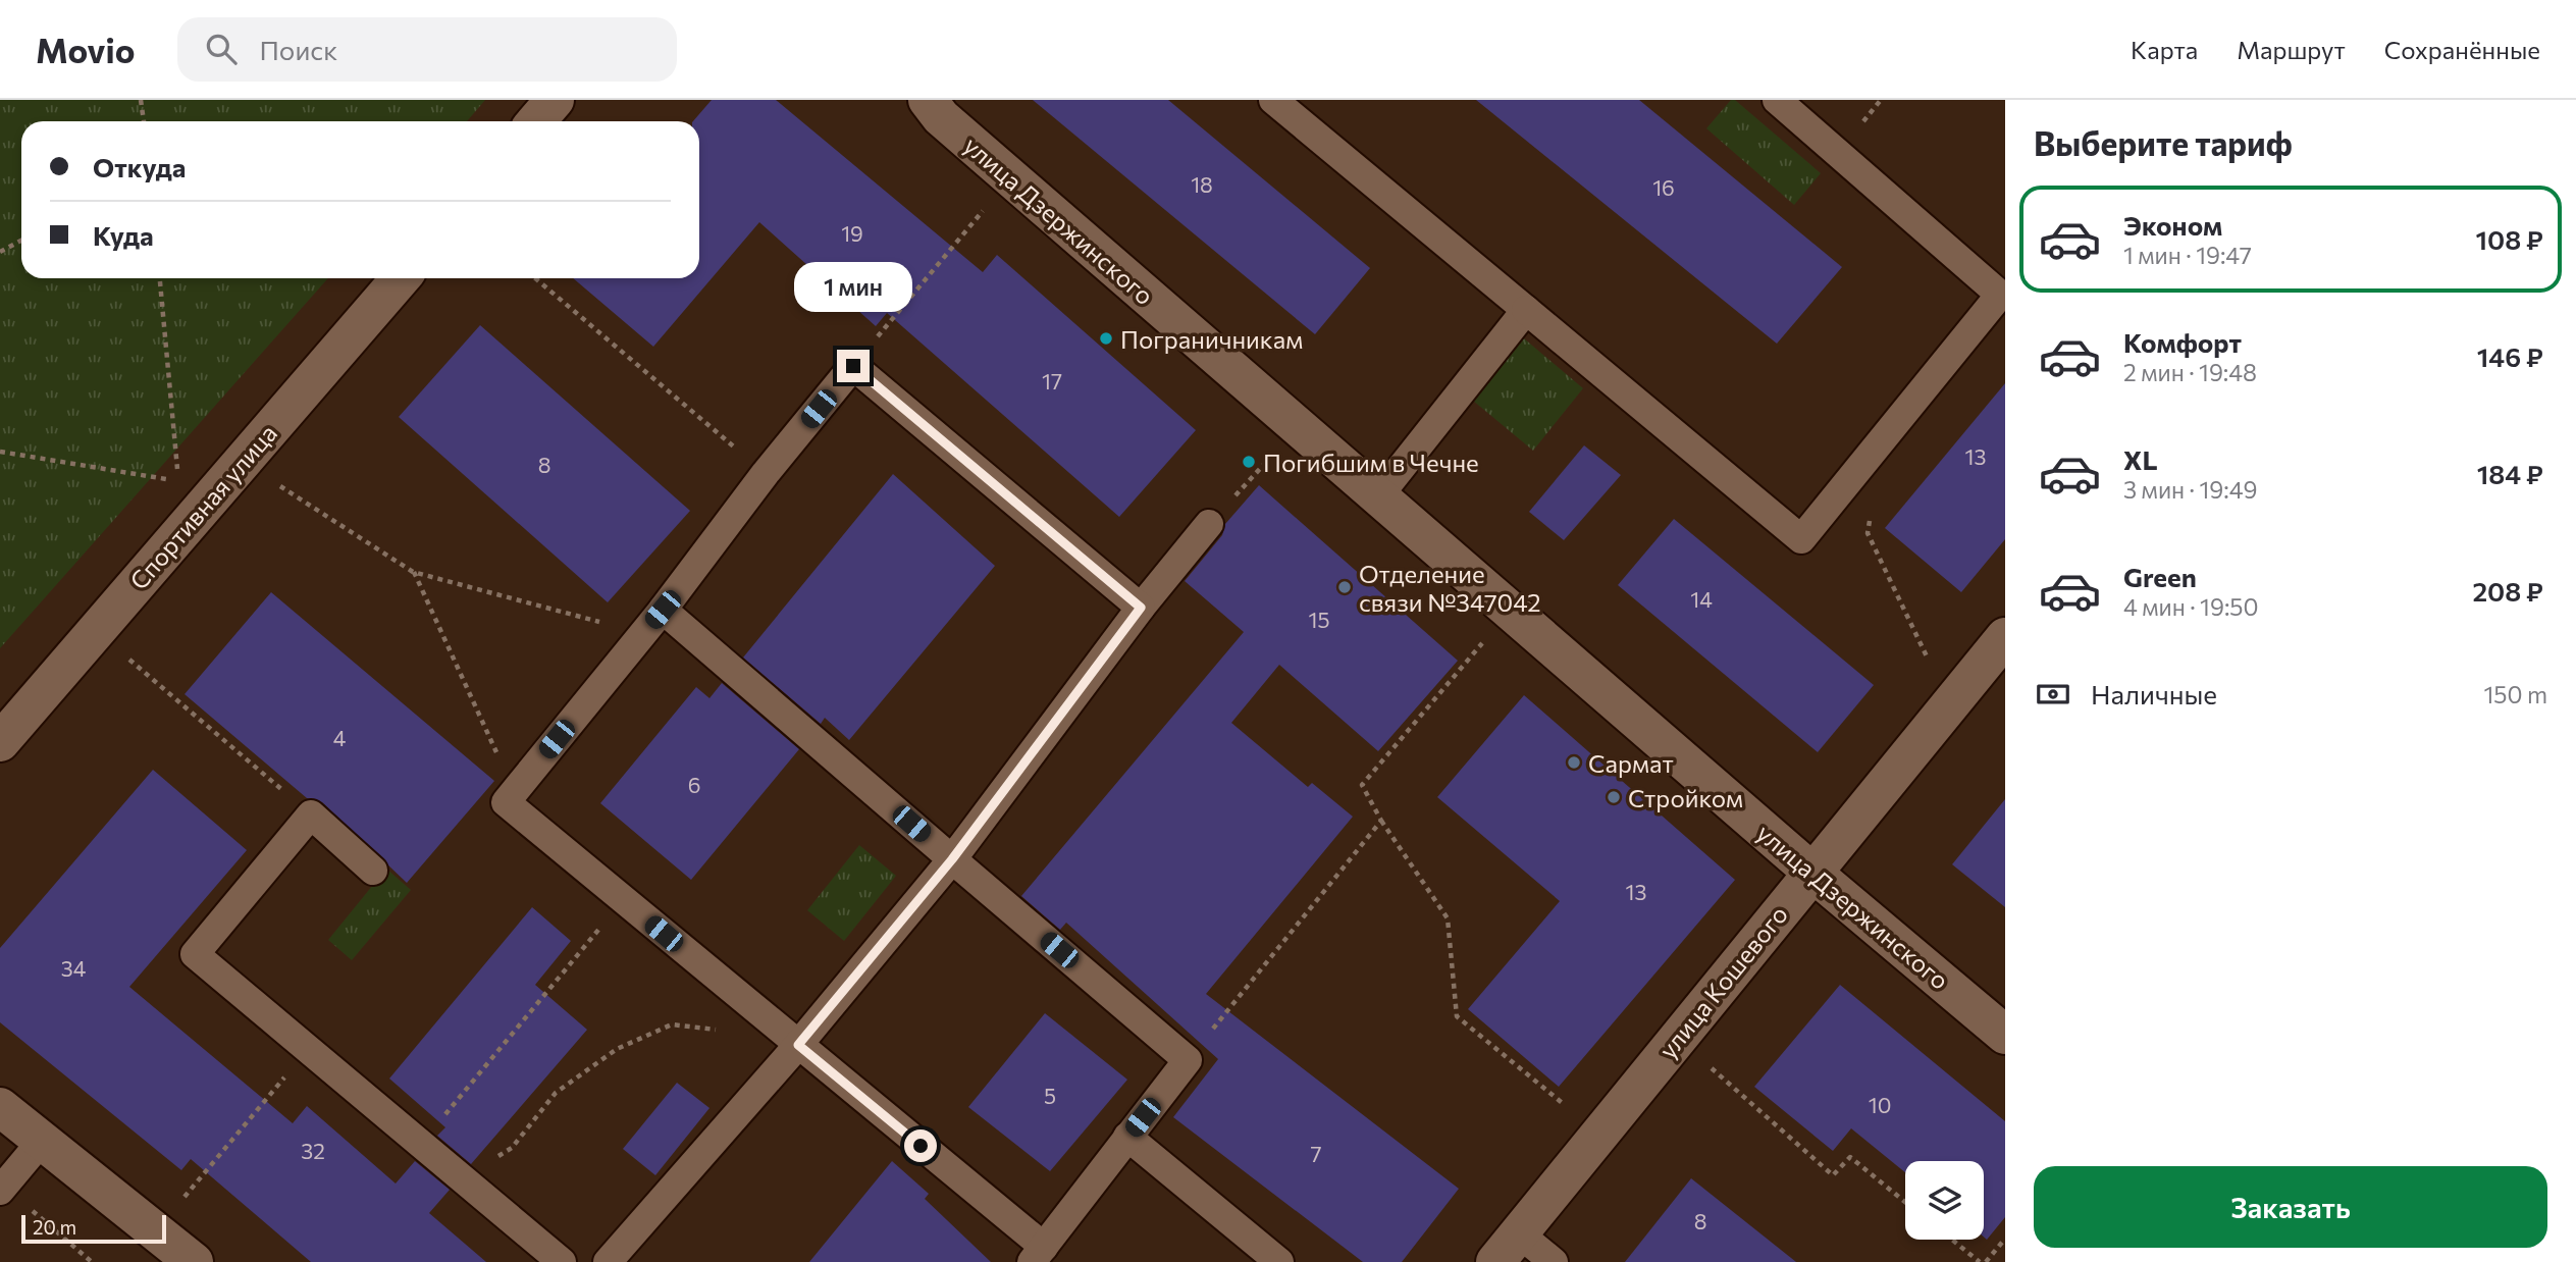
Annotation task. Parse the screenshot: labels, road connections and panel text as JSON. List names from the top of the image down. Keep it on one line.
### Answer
{"streets":{"street":["улица Дзержинского","Спортивная улица","улица Кошевого"]},"crossings":[["улица Дзержинского","улица Кошевого"]],"places":["Пограничникам","Погибшим в Чечне","Отделение связи №347042","Сармат","Стройком"],"house_numbers":["18","16","19","17","13","8","14","15","4","6","13","34","5","10","32","7","8"],"scale_bar":"20 m","page":{"header":"Movio","search":"Поиск","nav":["Карта","Маршрут","Сохранённые"],"heading":"Выберите тариф","banner":["Откуда","Куда"],"list":[{"name":"Эконом","note":"1 мин · 19:47","value":"108 ₽"},{"name":"Комфорт","note":"2 мин · 19:48","value":"146 ₽"},{"name":"XL","note":"3 мин · 19:49","value":"184 ₽"},{"name":"Green","note":"4 мин · 19:50","value":"208 ₽"}],"bubble":"1 мин","pay":["Наличные","150 m"],"buttons":"Заказать","scale":"20 m"}}
